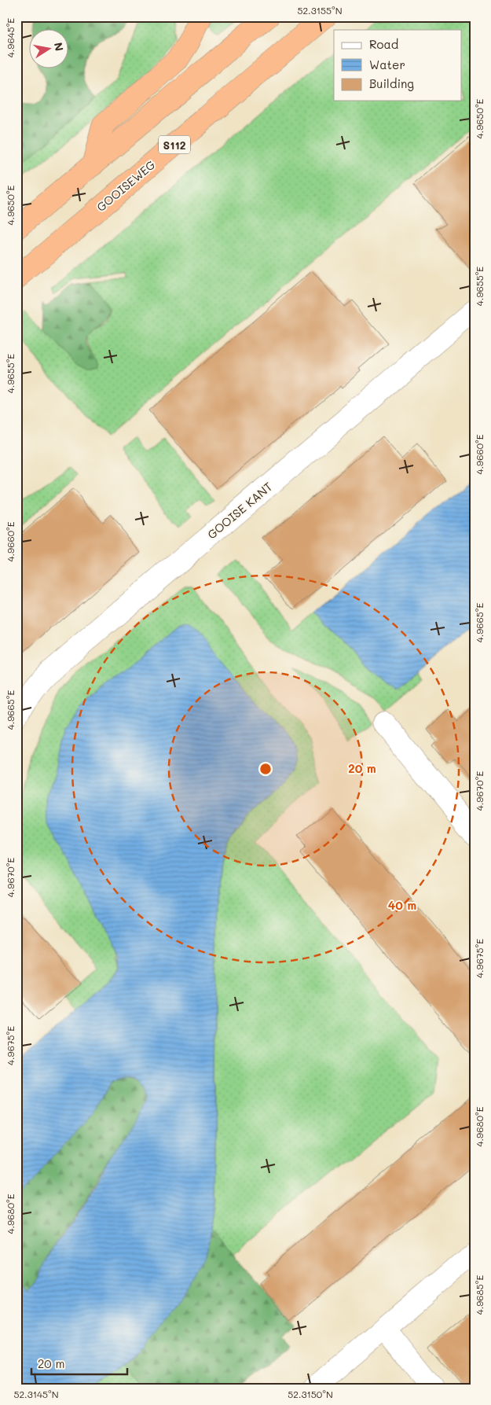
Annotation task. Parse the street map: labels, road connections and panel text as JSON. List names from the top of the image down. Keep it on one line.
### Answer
{"streets":{"highway":["S112","GOOISEWEG"],"street":["GOOISE KANT"]},"legend":["Road","Water","Building"],"scale_bar":"20 m","north":"right","coordinates":["52.3155°N","4.9645°E","4.9650°E","4.9655°E","4.9660°E","4.9665°E","4.9670°E","4.9675°E","4.9680°E","4.9685°E","52.3145°N","52.3150°N"],"rings":["20 m","40 m"]}
